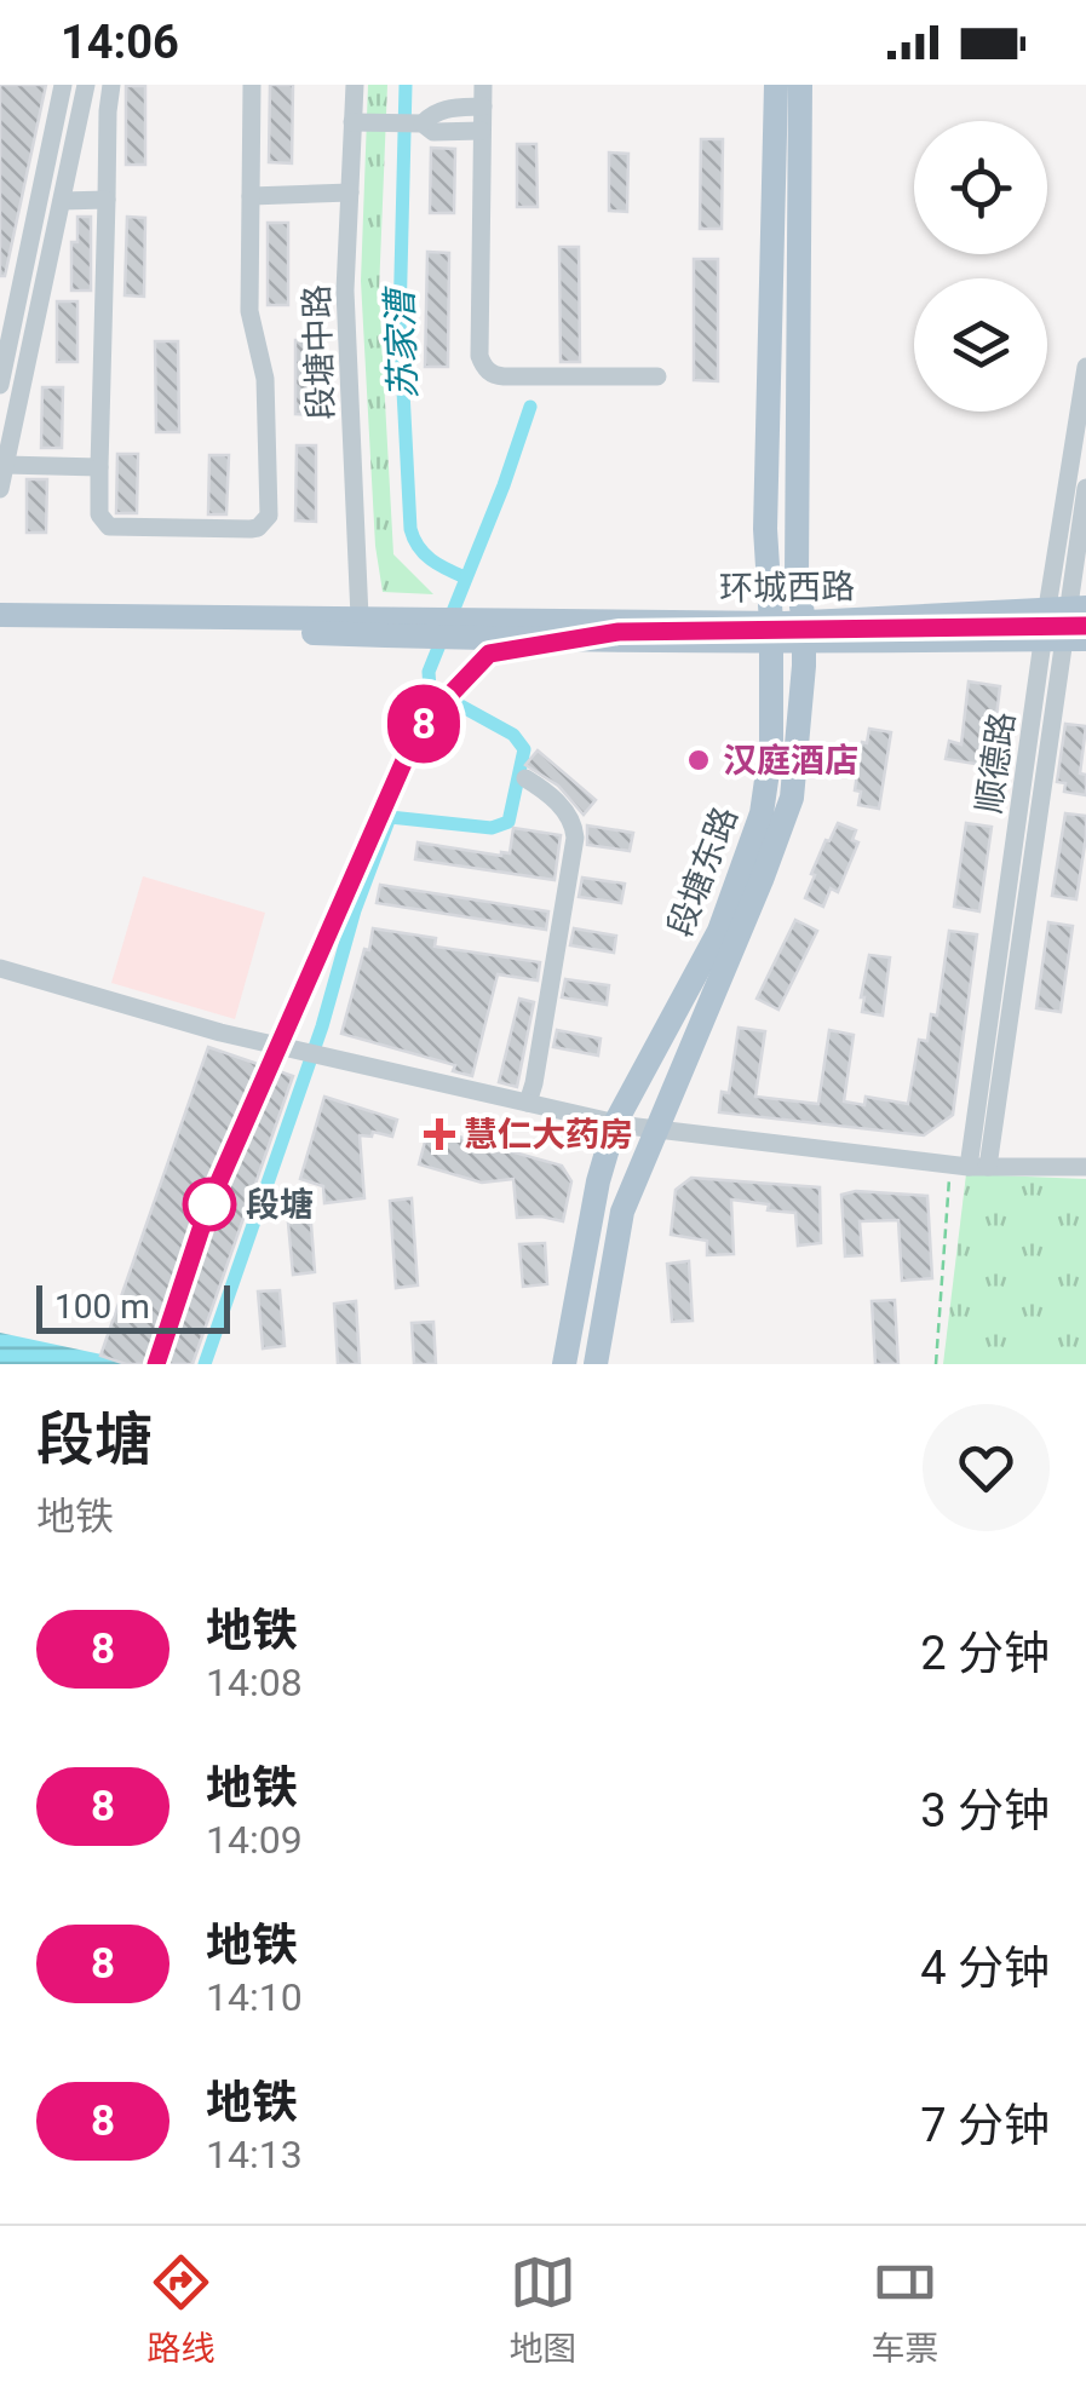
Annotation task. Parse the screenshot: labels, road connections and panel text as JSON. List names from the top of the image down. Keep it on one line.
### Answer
{"streets":{"main road":["环城西路","段塘东路"],"street":["段塘中路","顺德路"]},"crossings":[["环城西路","顺德路"],["环城西路","段塘东路"]],"water":["苏家漕"],"places":{"other":["汉庭酒店","段塘"],"health":["慧仁大药房"]},"lines":["metro line 8"],"scale_bar":"100 m","page":{"status":"14:06","on_map":"8","scale":"100 m","heading":["段塘","地铁"],"list":[{"mark":"8","name":"地铁","note":"14:08","value":"2 分钟"},{"mark":"8","name":"地铁","note":"14:09","value":"3 分钟"},{"mark":"8","name":"地铁","note":"14:10","value":"4 分钟"},{"mark":"8","name":"地铁","note":"14:13","value":"7 分钟"}],"tabs":["路线","地图","车票"]}}
